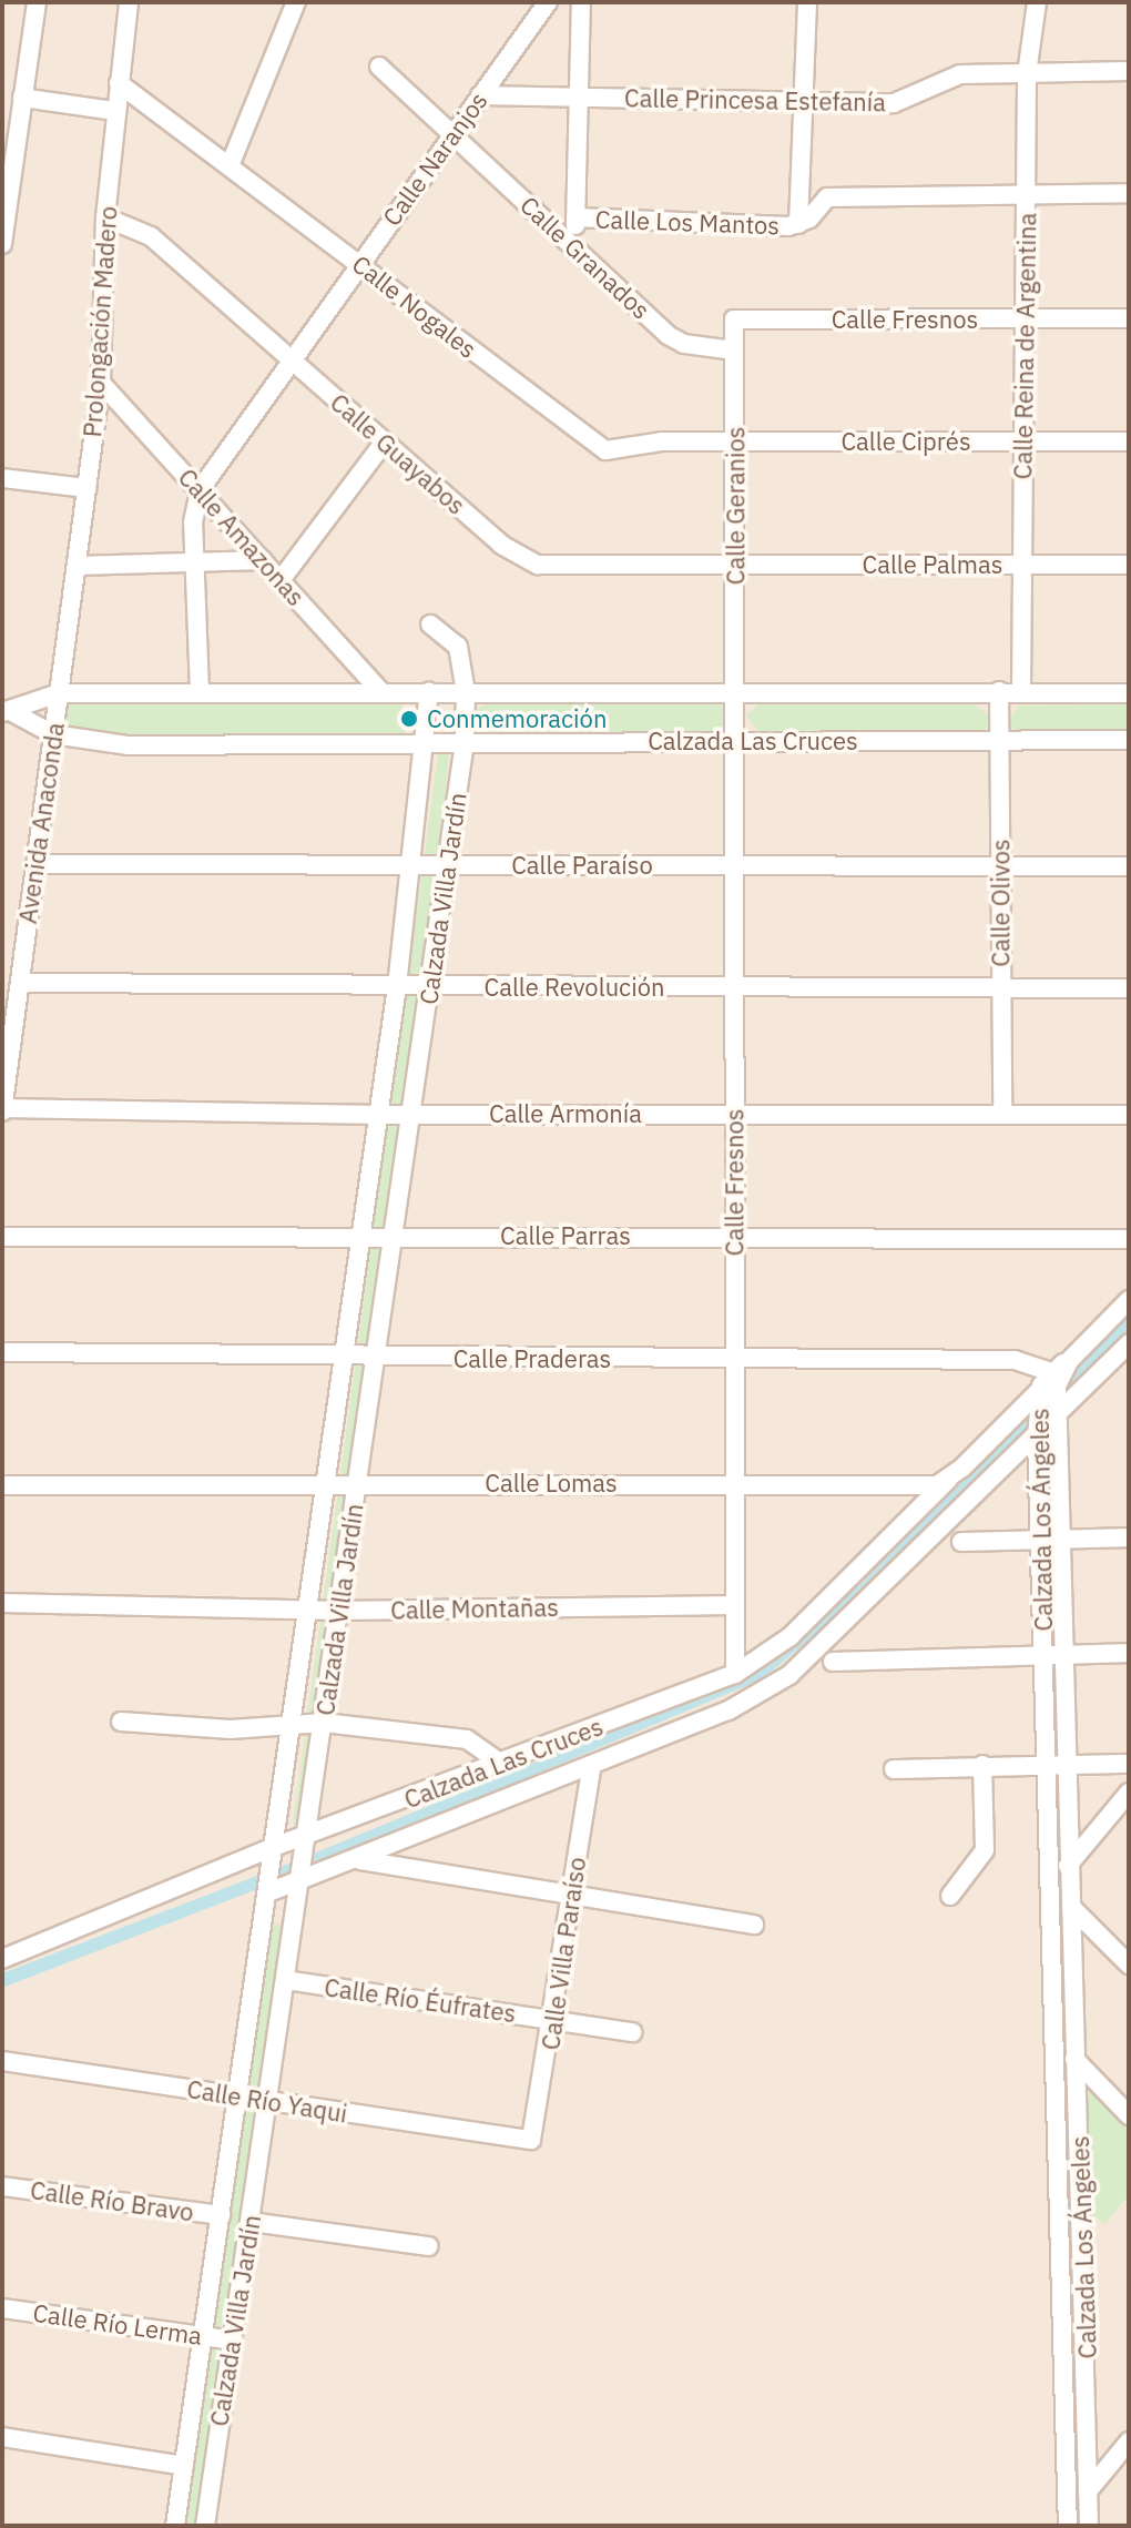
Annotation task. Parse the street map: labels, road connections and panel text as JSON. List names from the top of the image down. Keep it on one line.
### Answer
{"streets":{"street":["Calle Princesa Estefanía","Calle Naranjos","Calle Los Mantos","Calle Granados","Calle Nogales","Calle Fresnos","Prolongación Madero","Calle Reina de Argentina","Calle Ciprés","Calle Guayabos","Calle Geranios","Calle Amazonas","Calle Palmas","Calzada Las Cruces","Avenida Anaconda","Calle Paraíso","Calzada Villa Jardín","Calle Olivos","Calle Revolución","Calle Armonía","Calle Parras","Calle Praderas","Calle Lomas","Calzada Los Ángeles","Calle Montañas","Calle Villa Paraíso","Calle Río Éufrates","Calle Río Yaqui","Calle Río Bravo","Calle Río Lerma"]},"crossings":[["Calle Princesa Estefanía","Calle Naranjos"],["Calle Princesa Estefanía","Calle Reina de Argentina"],["Calle Naranjos","Calle Granados"],["Calle Naranjos","Calle Nogales"],["Calle Naranjos","Calle Guayabos"],["Calle Naranjos","Calle Amazonas"],["Calle Granados","Calle Geranios"],["Calle Nogales","Prolongación Madero"],["Calle Nogales","Calle Ciprés"],["Calle Nogales","Calle Geranios"],["Calle Fresnos","Calle Reina de Argentina"],["Calle Fresnos","Calle Geranios"],["Calle Fresnos","Calzada Las Cruces"],["Calle Fresnos","Calle Paraíso"],["Calle Fresnos","Calle Revolución"],["Calle Fresnos","Calle Armonía"],["Calle Fresnos","Calle Parras"],["Calle Fresnos","Calle Praderas"],["Calle Fresnos","Calle Lomas"],["Calle Fresnos","Calle Montañas"],["Prolongación Madero","Calle Guayabos"],["Prolongación Madero","Calle Amazonas"],["Prolongación Madero","Calzada Las Cruces"],["Prolongación Madero","Avenida Anaconda"],["Calle Reina de Argentina","Calle Ciprés"],["Calle Reina de Argentina","Calle Palmas"],["Calle Reina de Argentina","Calzada Las Cruces"],["Calle Ciprés","Calle Geranios"],["Calle Guayabos","Calle Geranios"],["Calle Guayabos","Calle Palmas"],["Calle Geranios","Calle Palmas"],["Calle Geranios","Calzada Las Cruces"],["Calle Amazonas","Calzada Las Cruces"],["Calzada Las Cruces","Avenida Anaconda"],["Calzada Las Cruces","Calzada Villa Jardín"],["Calzada Las Cruces","Calle Olivos"],["Calzada Las Cruces","Calle Lomas"],["Calzada Las Cruces","Calzada Los Ángeles"],["Calzada Las Cruces","Calle Villa Paraíso"],["Avenida Anaconda","Calle Paraíso"],["Avenida Anaconda","Calle Revolución"],["Avenida Anaconda","Calle Armonía"],["Calle Paraíso","Calzada Villa Jardín"],["Calle Paraíso","Calle Olivos"],["Calzada Villa Jardín","Calle Revolución"],["Calzada Villa Jardín","Calle Armonía"],["Calzada Villa Jardín","Calle Parras"],["Calzada Villa Jardín","Calle Praderas"],["Calzada Villa Jardín","Calle Lomas"],["Calzada Villa Jardín","Calle Montañas"],["Calzada Villa Jardín","Calle Río Éufrates"],["Calzada Villa Jardín","Calle Río Yaqui"],["Calzada Villa Jardín","Calle Río Bravo"],["Calzada Villa Jardín","Calle Río Lerma"],["Calle Olivos","Calle Revolución"],["Calle Olivos","Calle Armonía"],["Calle Praderas","Calzada Los Ángeles"],["Calle Villa Paraíso","Calle Río Éufrates"],["Calle Villa Paraíso","Calle Río Yaqui"]],"places":["Conmemoración"]}
